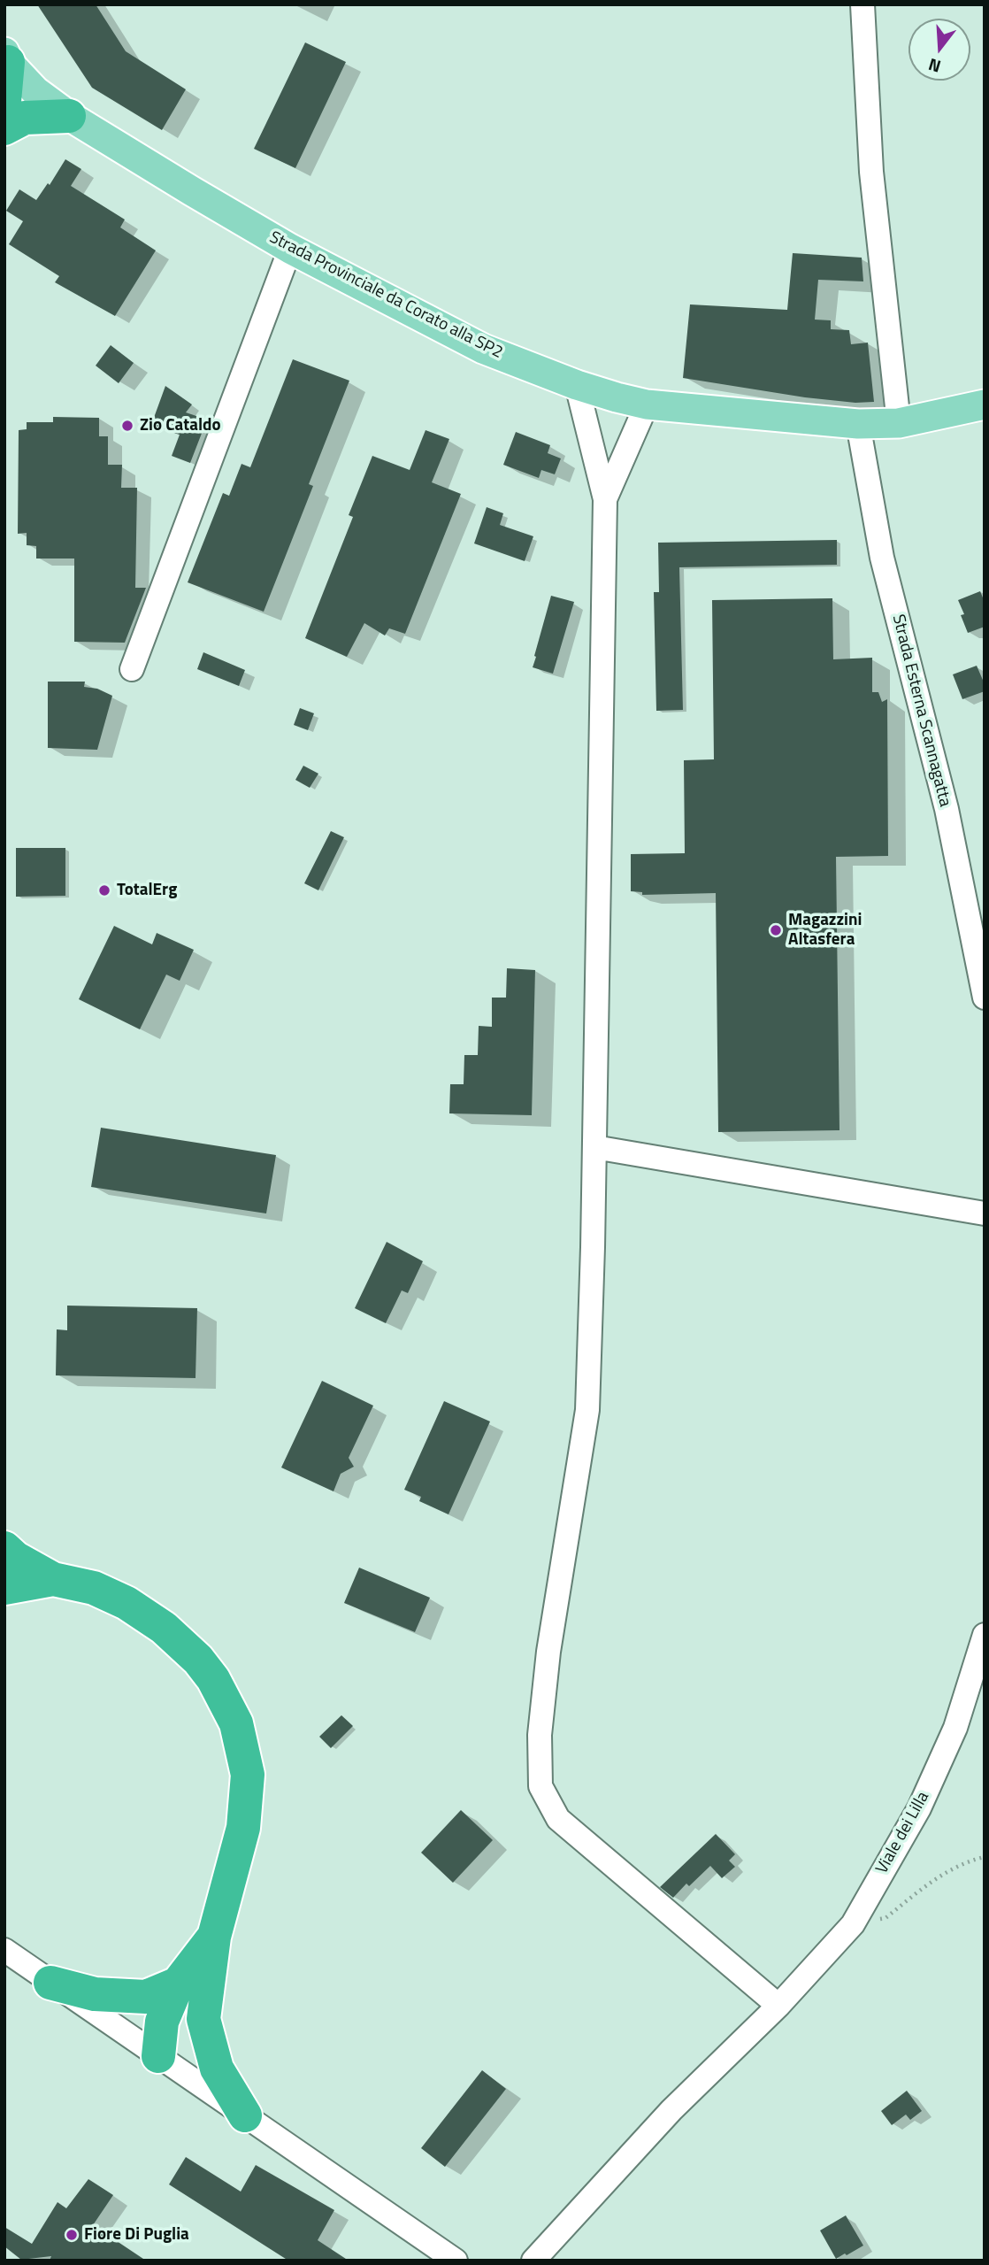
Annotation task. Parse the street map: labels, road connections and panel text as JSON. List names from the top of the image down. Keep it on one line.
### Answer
{"streets":{"main road":["Strada Provinciale da Corato alla SP2"],"street":["Strada Esterna Scannagatta","Viale dei Lilla"]},"crossings":[["Strada Provinciale da Corato alla SP2","Strada Esterna Scannagatta"]],"places":["Zio Cataldo","TotalErg","Magazzini Altasfera","Fiore Di Puglia"],"north":"bottom"}
